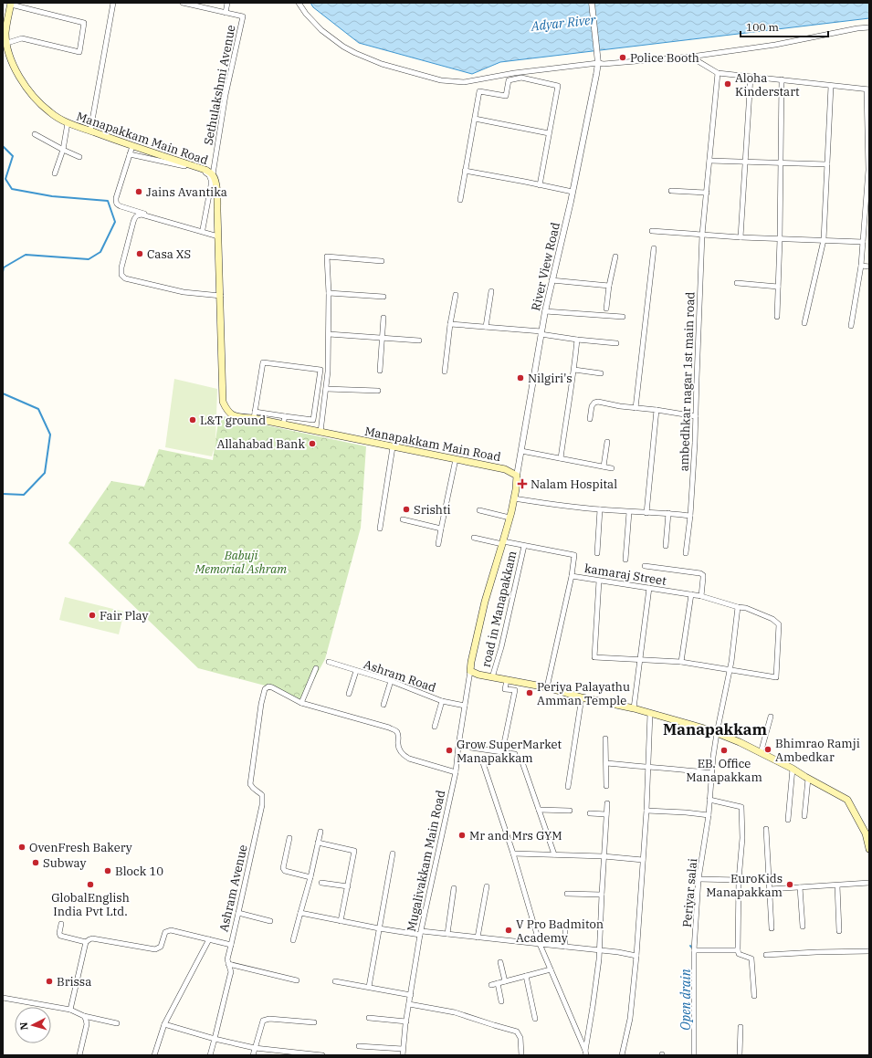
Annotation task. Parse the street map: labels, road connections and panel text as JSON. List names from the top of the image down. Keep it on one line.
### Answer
{"streets":{"main road":["Manapakkam Main Road"],"street":["Sethulakshmi Avenue","River View Road","ambedhkar nagar 1st main road","kamaraj Street","road in Manapakkam","Ashram Road","Mugalivakkam Main Road","Ashram Avenue","Periyar salai"]},"crossings":[["Sethulakshmi Avenue","Manapakkam Main Road"],["Manapakkam Main Road","River View Road"],["kamaraj Street","road in Manapakkam"],["kamaraj Street","Periyar salai"],["Ashram Road","Mugalivakkam Main Road"]],"districts":["Manapakkam"],"water":["Adyar River","Open drain"],"parks":["Babuji Memorial Ashram"],"places":{"other":["Police Booth","Aloha Kinderstart","Jains Avantika","Casa XS","Nilgiri's","L&T ground","Allahabad Bank","Srishti","Fair Play","Periya Palayathu Amman Temple","Bhimrao Ramji Ambedkar","Grow SuperMarket Manapakkam","EB. Office Manapakkam","Mr and Mrs GYM","OvenFresh Bakery","Subway","Block 10","GlobalEnglish India Pvt Ltd.","EuroKids Manapakkam","V Pro Badmiton Academy","Brissa"],"health":["Nalam Hospital"]},"scale_bar":"100 m","north":"left"}
